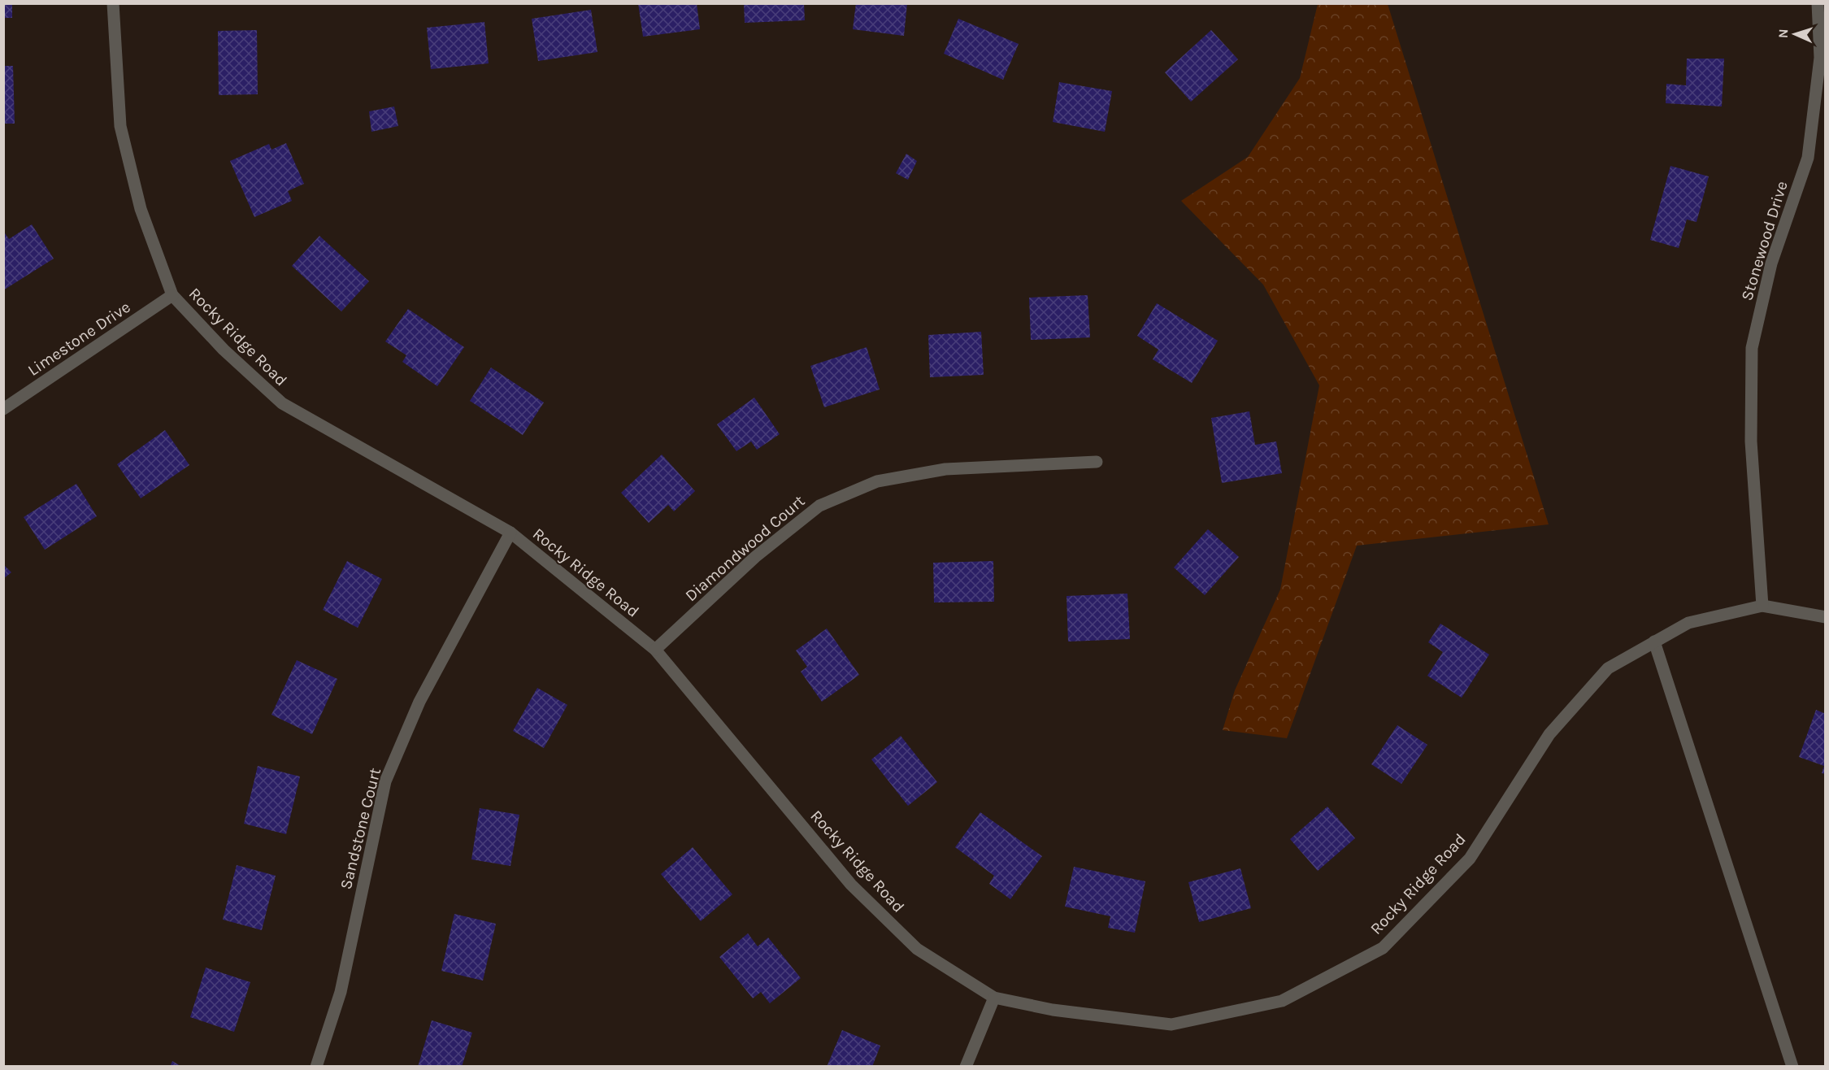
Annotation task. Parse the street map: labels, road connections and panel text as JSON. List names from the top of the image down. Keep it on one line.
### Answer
{"streets":{"street":["Stonewood Drive","Rocky Ridge Road","Limestone Drive","Diamondwood Court","Sandstone Court"]},"crossings":[["Stonewood Drive","Rocky Ridge Road"],["Rocky Ridge Road","Limestone Drive"],["Rocky Ridge Road","Diamondwood Court"],["Rocky Ridge Road","Sandstone Court"]],"north":"left"}
